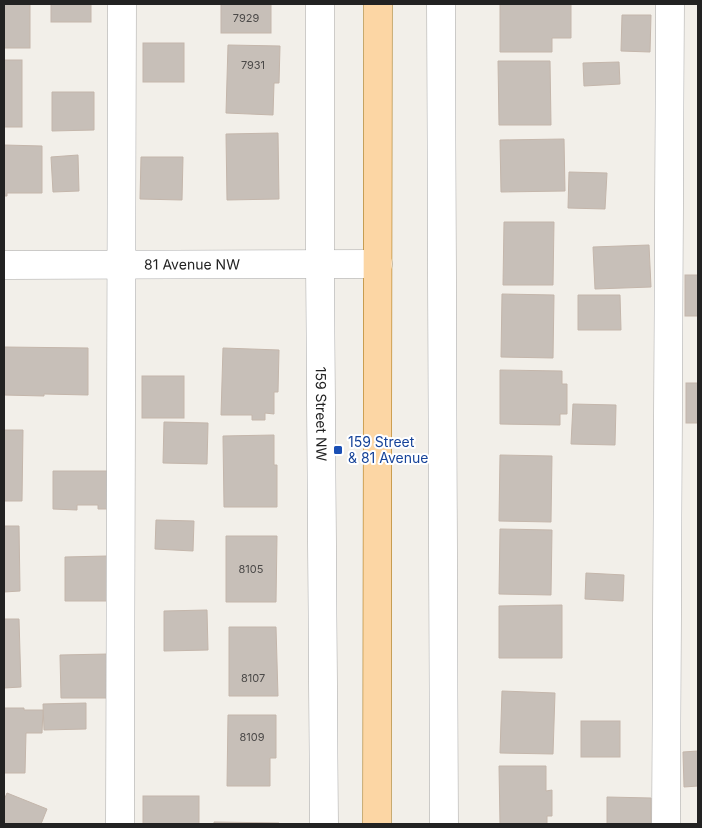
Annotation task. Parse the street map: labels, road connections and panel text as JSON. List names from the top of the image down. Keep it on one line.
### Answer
{"streets":{"street":["81 Avenue NW","159 Street NW"]},"crossings":[["81 Avenue NW","159 Street NW"]],"places":{"transit":["159 Street & 81 Avenue"]},"house_numbers":["7929","7931","8105","8107","8109"]}
